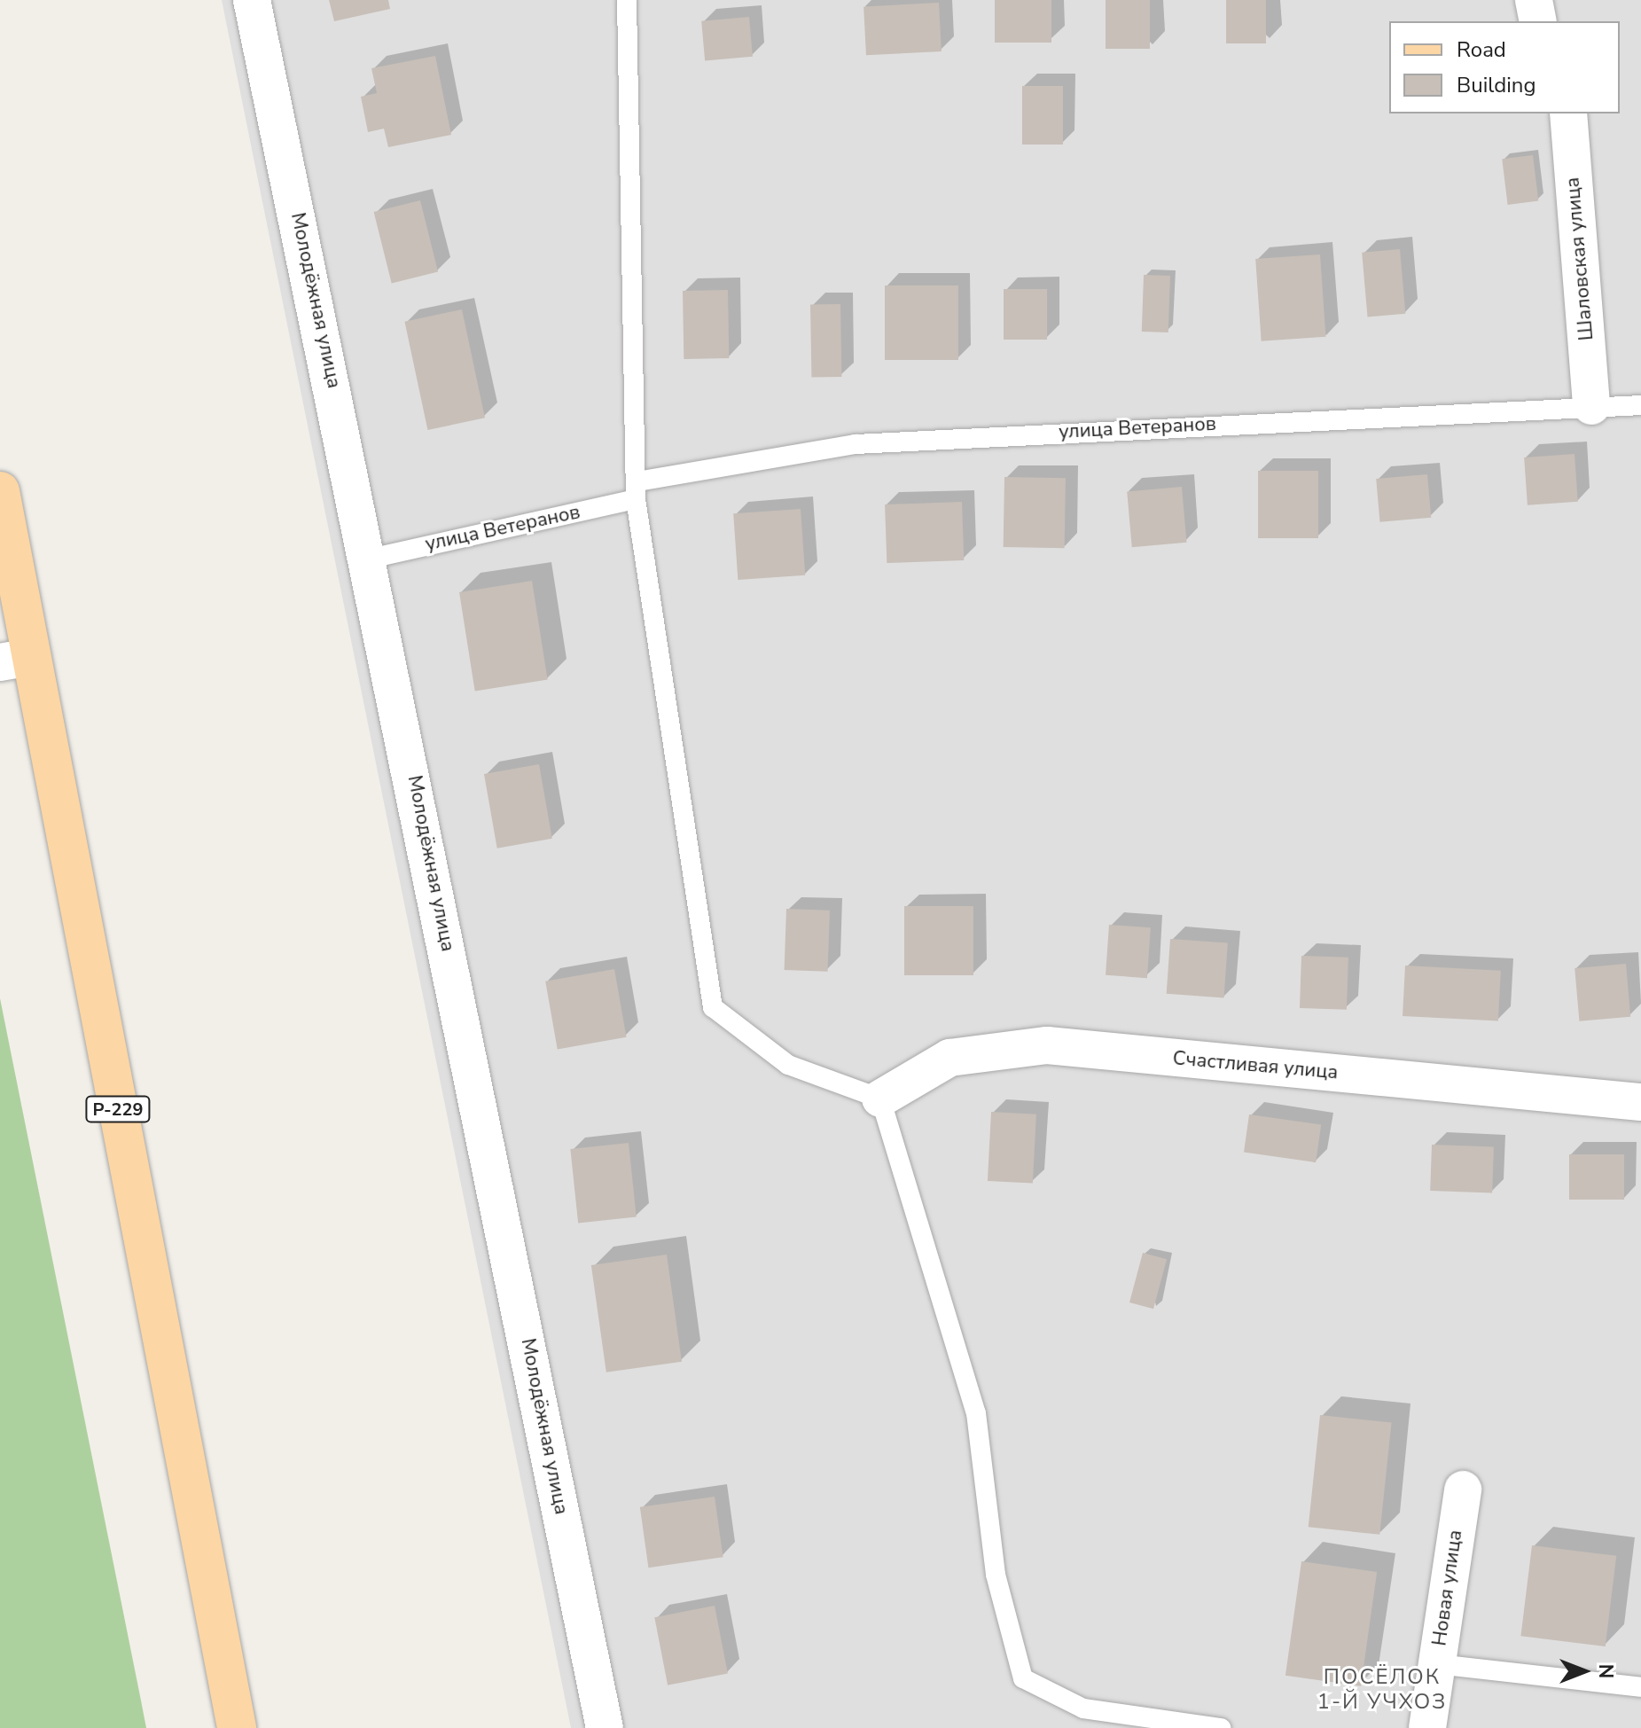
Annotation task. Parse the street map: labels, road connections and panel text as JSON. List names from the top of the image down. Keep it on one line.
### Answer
{"streets":{"main road":["Р-229"],"street":["Шаловская улица","Молодёжная улица","Счастливая улица","Новая улица"],"lane":["улица Ветеранов"]},"crossings":[["Шаловская улица","улица Ветеранов"],["Молодёжная улица","улица Ветеранов"]],"districts":["ПОСЁЛОК 1-Й УЧХОЗ"],"legend":["Road","Building"],"north":"right"}
